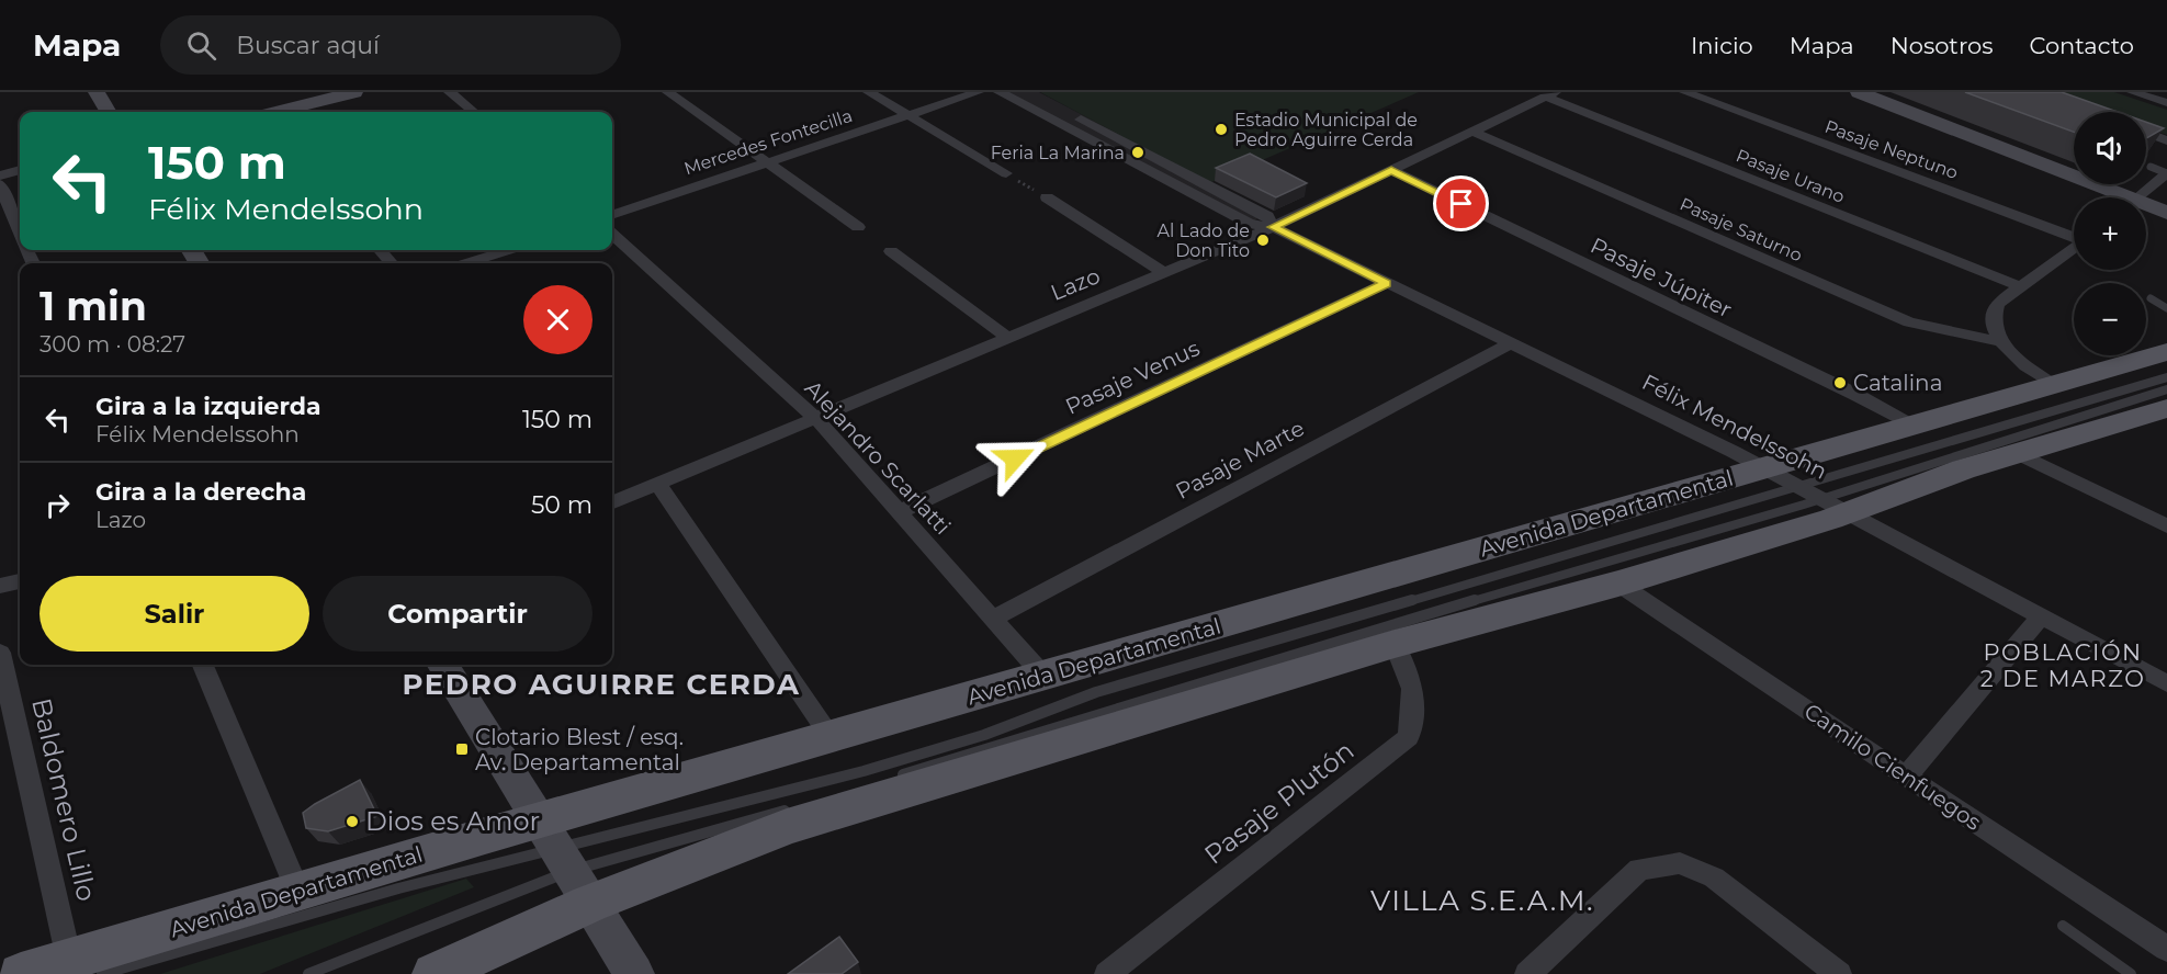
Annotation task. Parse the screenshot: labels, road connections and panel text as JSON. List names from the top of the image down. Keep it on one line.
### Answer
{"streets":{"main road":["Avenida Departamental"],"street":["Mercedes Fontecilla","Pasaje Neptuno","Pasaje Urano","Pasaje Saturno","Pasaje Júpiter","Lazo","Pasaje Venus","Félix Mendelssohn","Alejandro Scarlatti","Pasaje Marte","Camilo Cienfuegos","Baldomero Lillo","Pasaje Plutón"]},"crossings":[["Pasaje Urano","Lazo"],["Pasaje Saturno","Lazo"],["Pasaje Júpiter","Lazo"],["Pasaje Júpiter","Avenida Departamental"],["Lazo","Félix Mendelssohn"],["Lazo","Alejandro Scarlatti"],["Pasaje Venus","Félix Mendelssohn"],["Pasaje Venus","Alejandro Scarlatti"],["Félix Mendelssohn","Pasaje Marte"],["Félix Mendelssohn","Avenida Departamental"],["Alejandro Scarlatti","Pasaje Marte"],["Alejandro Scarlatti","Avenida Departamental"],["Avenida Departamental","Camilo Cienfuegos"],["Avenida Departamental","Baldomero Lillo"],["Avenida Departamental","Pasaje Plutón"]],"districts":["POBLACIÓN 2 DE MARZO","PEDRO AGUIRRE CERDA","VILLA S.E.A.M."],"places":{"other":["Estadio Municipal de Pedro Aguirre Cerda","Feria La Marina","Al Lado de Don Tito","Catalina","Dios es Amor"],"transit":["Clotario Blest / esq. Av. Departamental"]},"page":{"header":"Mapa","search":"Buscar aquí","nav":["Inicio","Mapa","Nosotros","Contacto"],"map_buttons":["+","−"],"turn":["150 m","Félix Mendelssohn"],"heading":["1 min","300 m · 08:27"],"list":[{"name":"Gira a la izquierda","note":"Félix Mendelssohn","value":"150 m"},{"name":"Gira a la derecha","note":"Lazo","value":"50 m"}],"buttons":["Salir","Compartir"]}}
